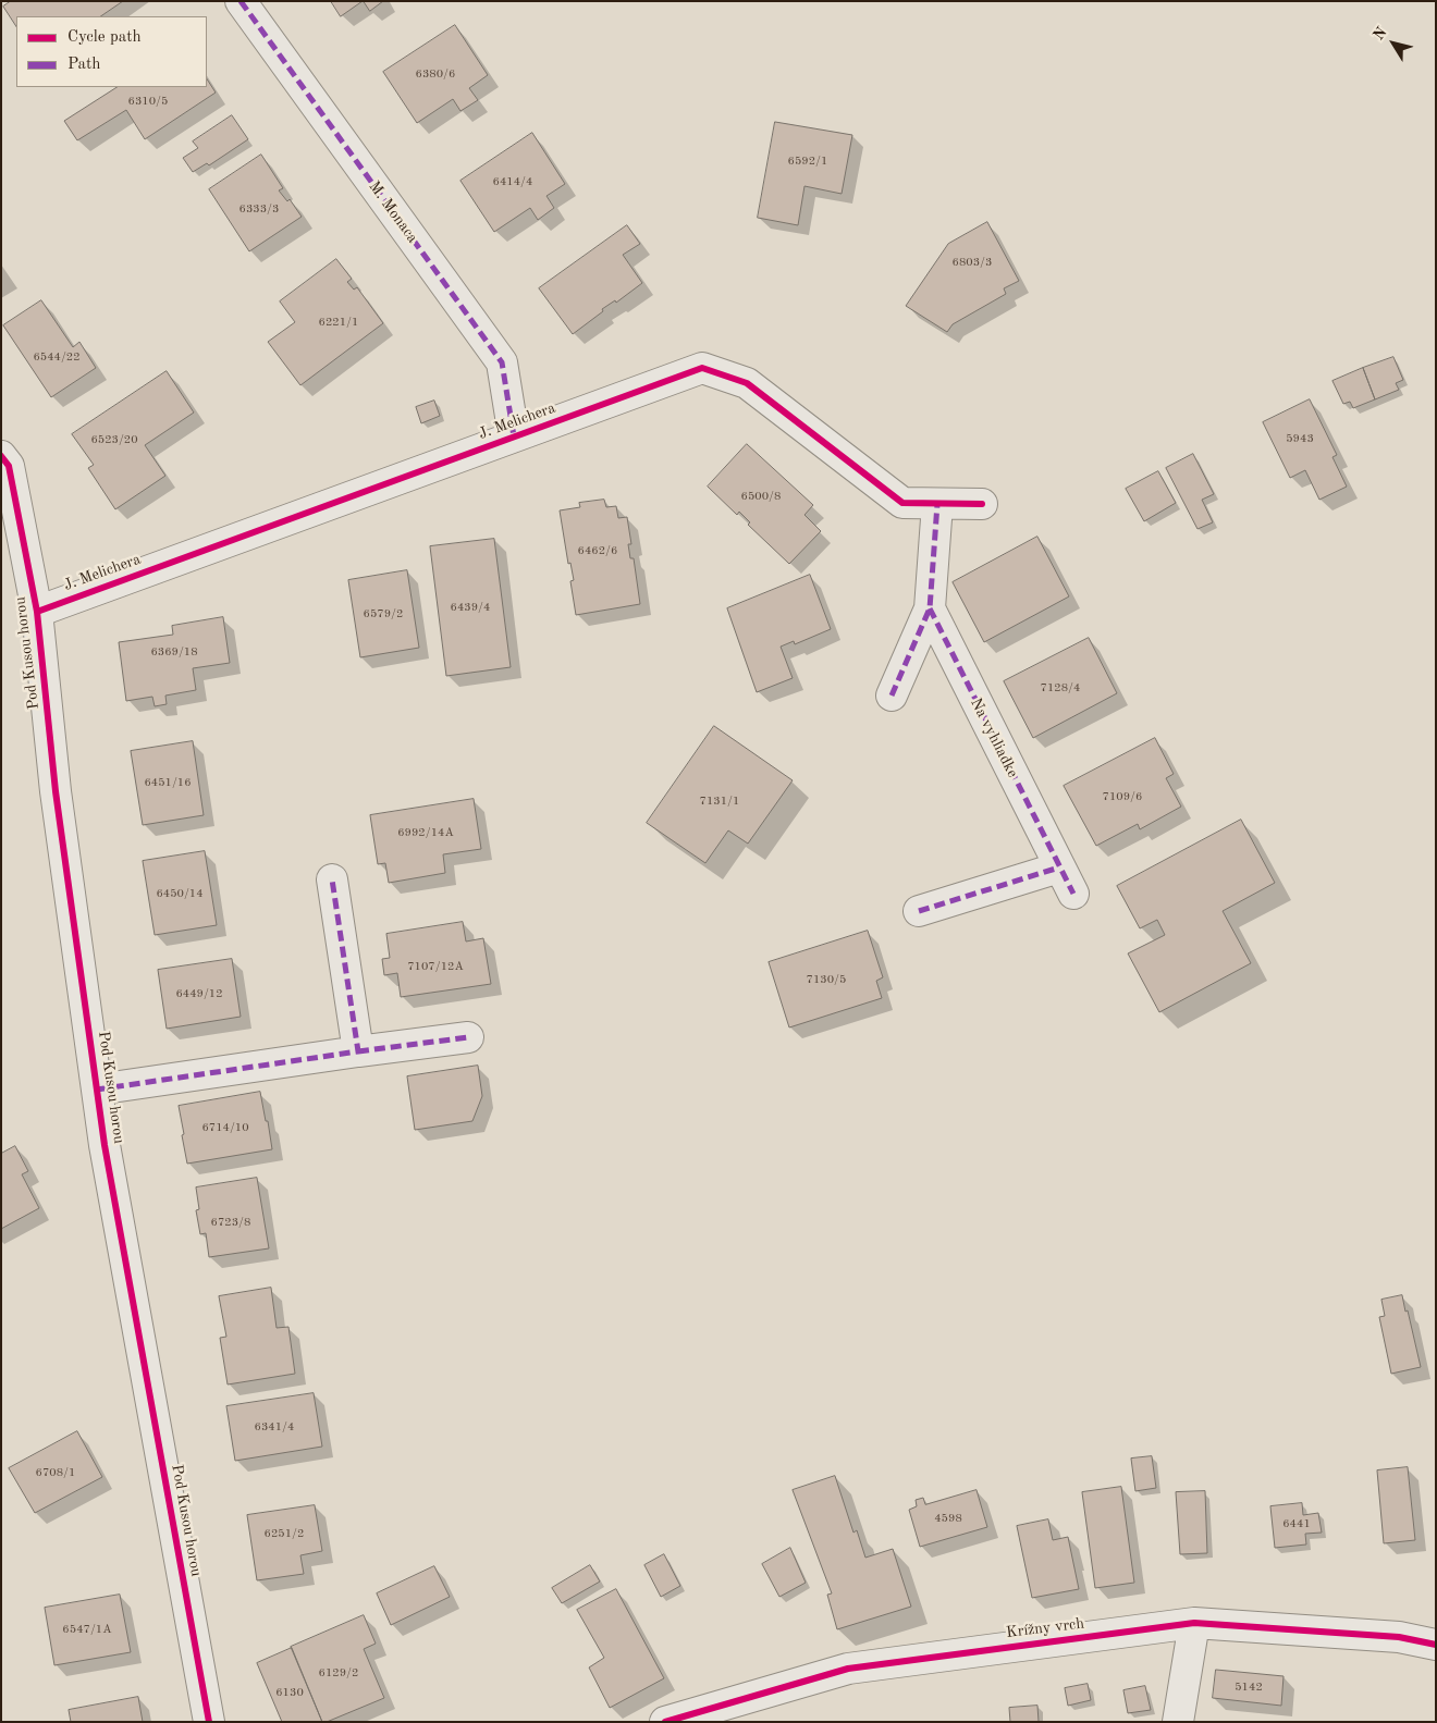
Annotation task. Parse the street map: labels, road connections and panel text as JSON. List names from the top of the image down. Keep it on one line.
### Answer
{"streets":{"street":["M. Monaca","J. Melichera","Pod Kusou horou","Na vyhliadke","Krížny vrch"]},"crossings":[["M. Monaca","J. Melichera"],["J. Melichera","Pod Kusou horou"]],"house_numbers":["6380/6","6310/5","6592/1","6414/4","6333/3","6803/3","6221/1","6544/22","5943","6523/20","6500/8","6462/6","6439/4","6579/2","6369/18","7128/4","6451/16","7109/6","7131/1","6992/14A","6450/14","7107/12A","7130/5","6449/12","6714/10","6723/8","6341/4","6708/1","4598","6441","6251/2","6547/1A","6129/2","5142","6130"],"legend":["Cycle path","Path"],"north":"top left"}
